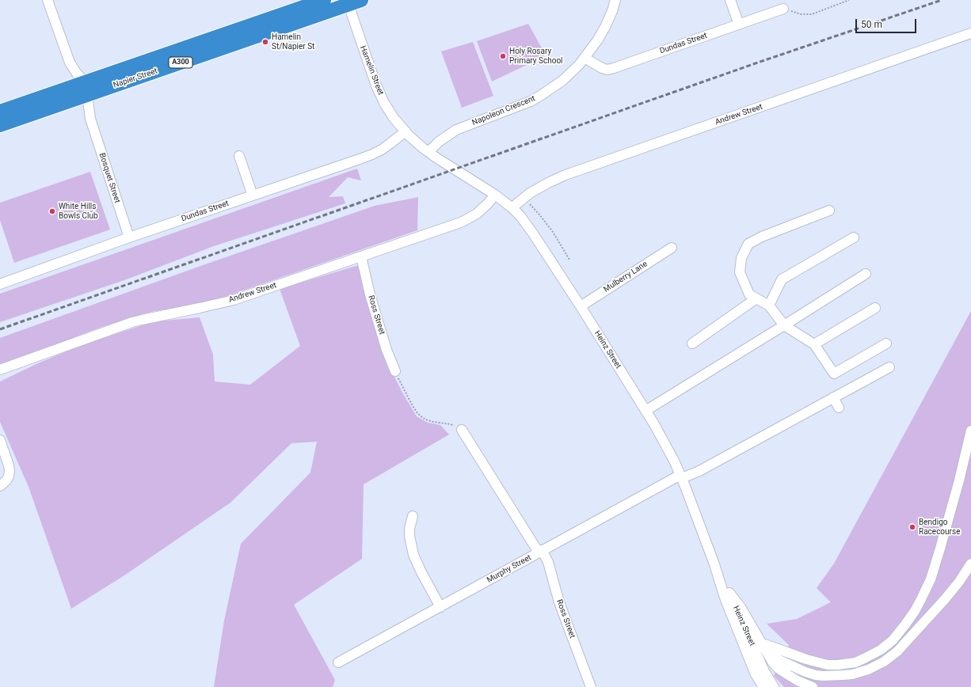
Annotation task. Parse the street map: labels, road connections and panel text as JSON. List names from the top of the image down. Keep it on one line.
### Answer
{"streets":{"highway":["A300","Napier Street"],"street":["Dundas Street","Hamelin Street","Napoleon Crescent","Andrew Street","Bosquet Street","Mulberry Lane","Ross Street","Heinz Street","Murphy Street"]},"crossings":[["Dundas Street","Hamelin Street"],["Dundas Street","Napoleon Crescent"],["Dundas Street","Bosquet Street"],["Hamelin Street","Napier Street"],["Hamelin Street","Napoleon Crescent"],["Hamelin Street","Heinz Street"],["Napier Street","Bosquet Street"],["Andrew Street","Ross Street"],["Andrew Street","Heinz Street"],["Mulberry Lane","Heinz Street"],["Ross Street","Murphy Street"],["Heinz Street","Murphy Street"]],"places":["Hamelin St/Napier St","Holy Rosary Primary School","White Hills Bowls Club","Bendigo Racecourse"],"scale_bar":"50 m"}
